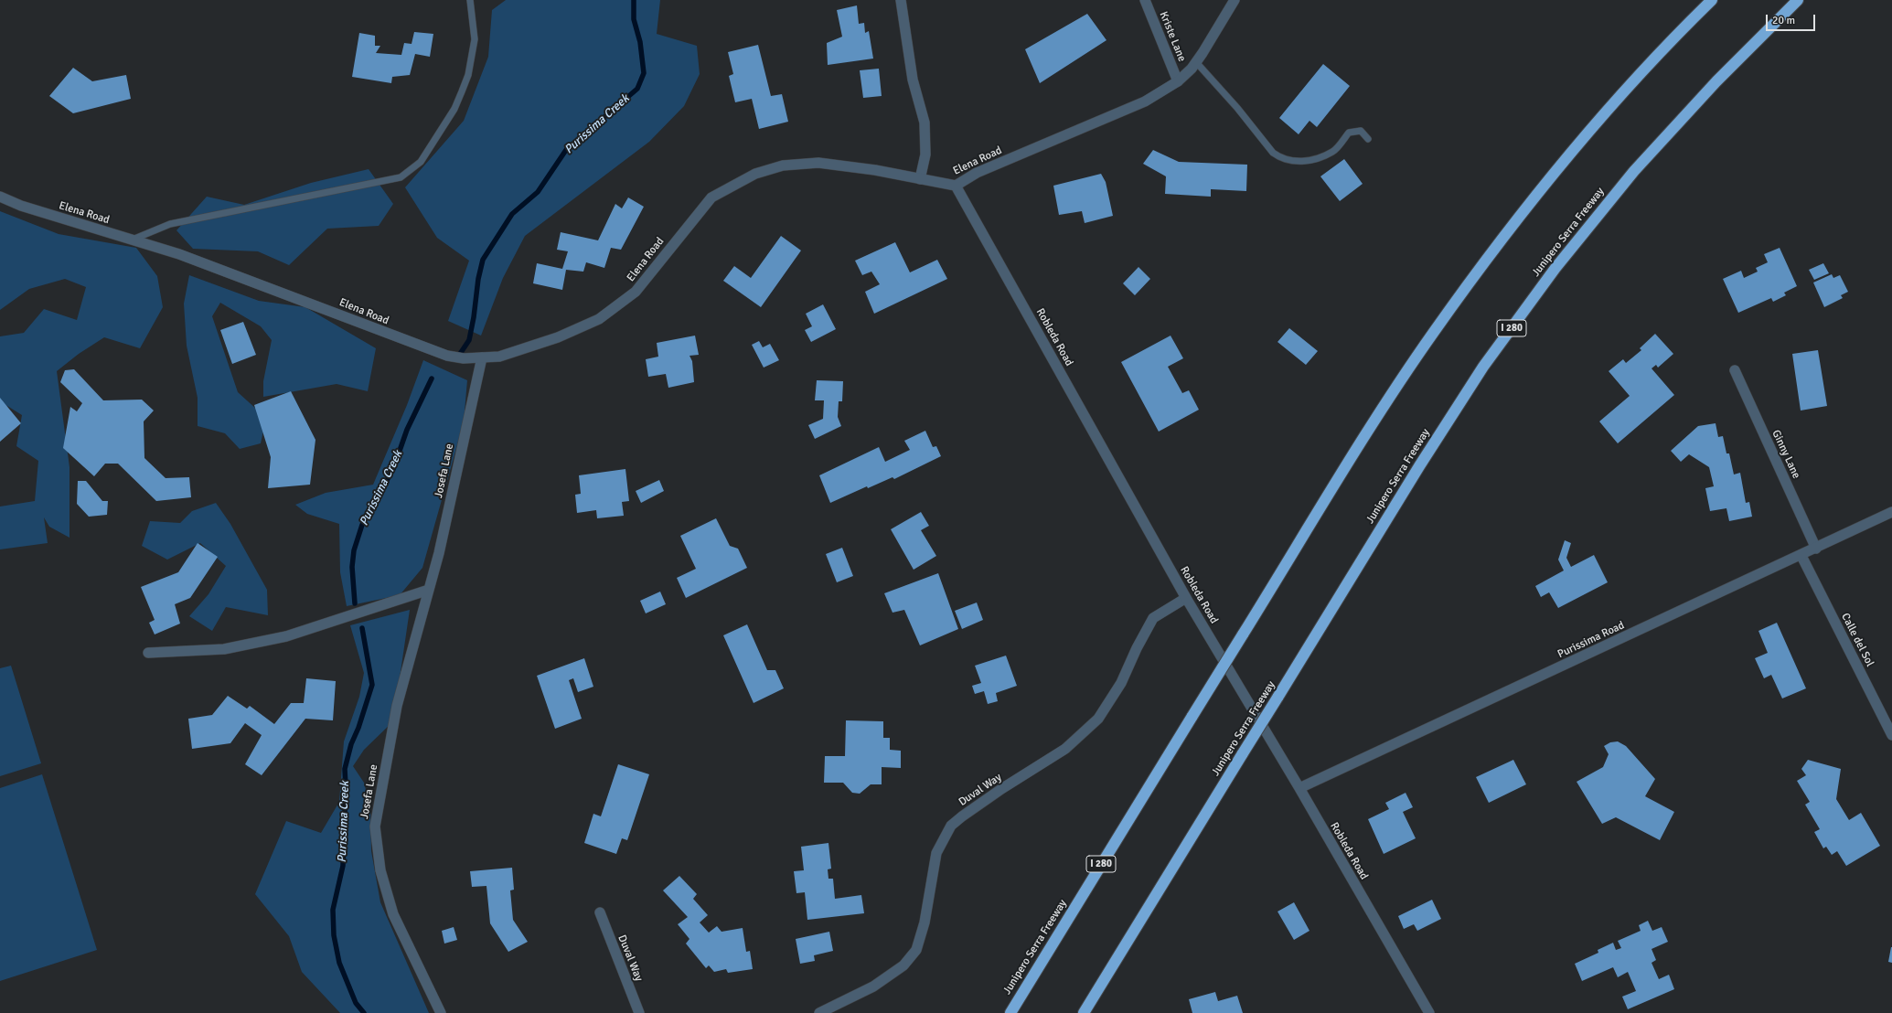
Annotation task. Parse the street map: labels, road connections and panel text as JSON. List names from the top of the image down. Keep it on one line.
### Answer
{"streets":{"highway":["Junipero Serra Freeway","I 280"],"street":["Kriste Lane","Elena Road","Robleda Road","Ginny Lane","Josefa Lane","Purissima Road","Calle del Sol","Duval Way"]},"crossings":[["Kriste Lane","Elena Road"],["Elena Road","Robleda Road"],["Elena Road","Josefa Lane"],["Robleda Road","Purissima Road"],["Robleda Road","Duval Way"],["Ginny Lane","Purissima Road"],["Purissima Road","Calle del Sol"]],"water":["Purissima Creek"],"scale_bar":"20 m"}
